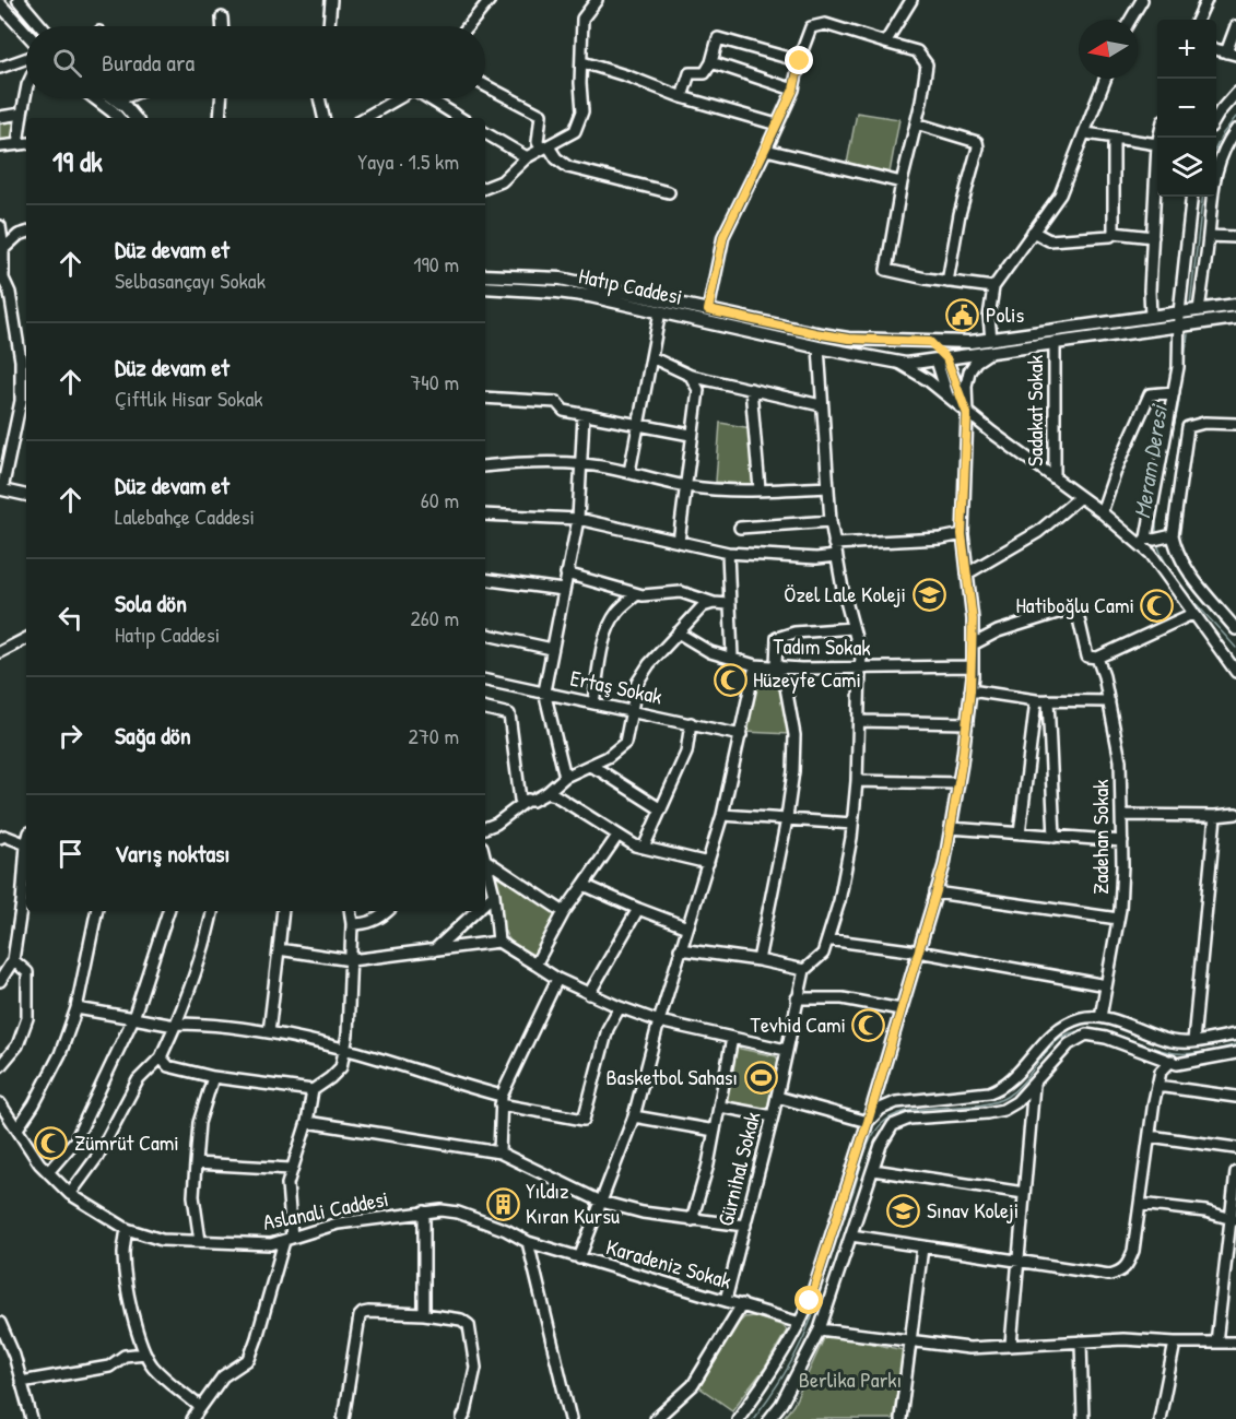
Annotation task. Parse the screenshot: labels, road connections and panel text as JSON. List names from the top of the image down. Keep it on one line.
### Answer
{"streets":{"main road":["Hatıp Caddesi"],"street":["Sadakat Sokak","Tadım Sokak","Ertaş Sokak","Zadehan Sokak","Gürnihal Sokak","Aslanali Caddesi","Karadeniz Sokak"]},"crossings":[["Hatıp Caddesi","Sadakat Sokak"],["Gürnihal Sokak","Karadeniz Sokak"],["Aslanali Caddesi","Karadeniz Sokak"]],"water":["Meram Deresi"],"parks":["Berlika Parkı"],"places":{"public building":["Polis"],"school or university":["Özel Lale Koleji","Sınav Koleji"],"mosque":["Hatiboğlu Cami","Hüzeyfe Cami","Tevhid Cami","Zümrüt Cami"],"sports":["Basketbol Sahası"],"building":["Yıldız Kıran Kursu"]},"north":"left","page":{"map_buttons":["+","−"],"search":"Burada ara","heading":["19 dk","Yaya · 1.5 km"],"list":[["Düz devam et","Selbasançayı Sokak","190 m"],["Düz devam et","Çiftlik Hisar Sokak","740 m"],["Düz devam et","Lalebahçe Caddesi","60 m"],["Sola dön","Hatıp Caddesi","260 m"],["Sağa dön","270 m"],"Varış noktası"]}}
